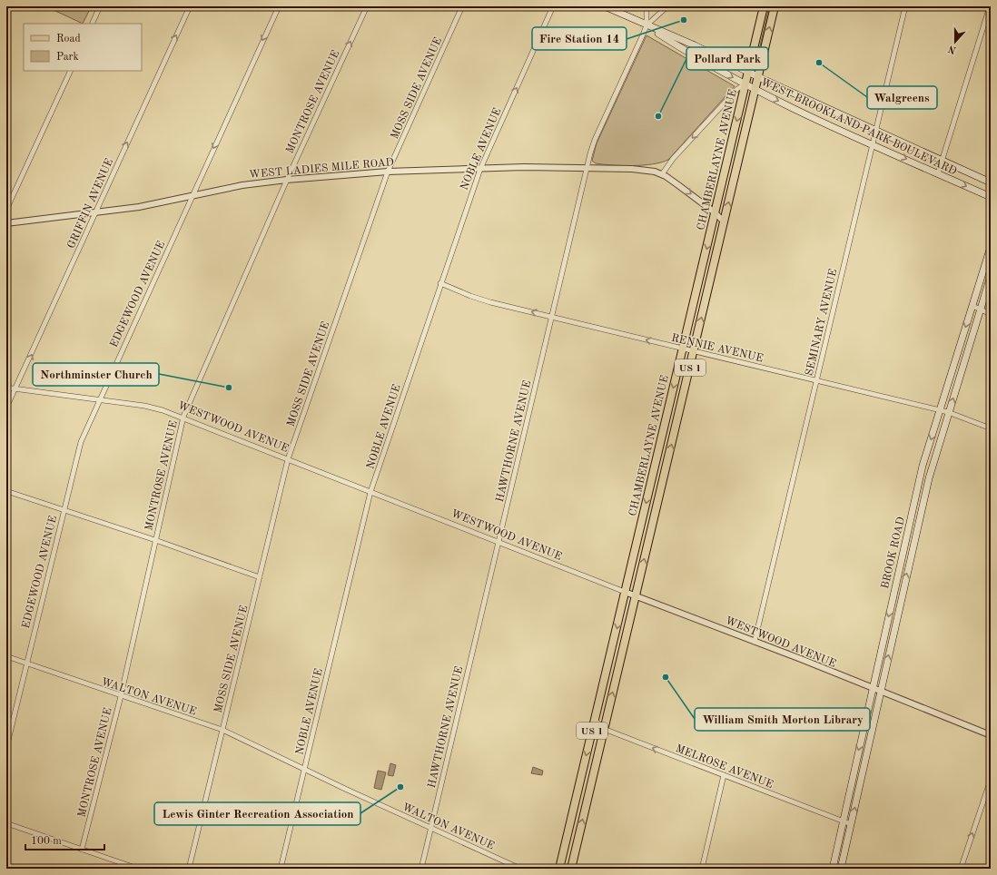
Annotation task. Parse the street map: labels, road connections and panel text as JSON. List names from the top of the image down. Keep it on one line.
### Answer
{"streets":{"main road":["WEST BROOKLAND PARK BOULEVARD","CHAMBERLAYNE AVENUE","US 1","BROOK ROAD"],"street":["MOSS SIDE AVENUE","MONTROSE AVENUE","NOBLE AVENUE","WEST LADIES MILE ROAD","GRIFFIN AVENUE","EDGEWOOD AVENUE","SEMINARY AVENUE","RENNIE AVENUE","WESTWOOD AVENUE","HAWTHORNE AVENUE","WALTON AVENUE","MELROSE AVENUE"]},"crossings":[["MOSS SIDE AVENUE","WEST LADIES MILE ROAD"],["MOSS SIDE AVENUE","WESTWOOD AVENUE"],["MOSS SIDE AVENUE","WALTON AVENUE"],["MONTROSE AVENUE","WEST LADIES MILE ROAD"],["MONTROSE AVENUE","WESTWOOD AVENUE"],["MONTROSE AVENUE","WALTON AVENUE"],["WEST BROOKLAND PARK BOULEVARD","CHAMBERLAYNE AVENUE"],["WEST BROOKLAND PARK BOULEVARD","SEMINARY AVENUE"],["WEST BROOKLAND PARK BOULEVARD","HAWTHORNE AVENUE"],["NOBLE AVENUE","WEST LADIES MILE ROAD"],["NOBLE AVENUE","RENNIE AVENUE"],["NOBLE AVENUE","WESTWOOD AVENUE"],["NOBLE AVENUE","WALTON AVENUE"],["CHAMBERLAYNE AVENUE","WEST LADIES MILE ROAD"],["CHAMBERLAYNE AVENUE","RENNIE AVENUE"],["CHAMBERLAYNE AVENUE","WESTWOOD AVENUE"],["CHAMBERLAYNE AVENUE","MELROSE AVENUE"],["WEST LADIES MILE ROAD","GRIFFIN AVENUE"],["WEST LADIES MILE ROAD","EDGEWOOD AVENUE"],["WEST LADIES MILE ROAD","HAWTHORNE AVENUE"],["GRIFFIN AVENUE","WESTWOOD AVENUE"],["EDGEWOOD AVENUE","WESTWOOD AVENUE"],["EDGEWOOD AVENUE","WALTON AVENUE"],["SEMINARY AVENUE","RENNIE AVENUE"],["SEMINARY AVENUE","WESTWOOD AVENUE"],["RENNIE AVENUE","HAWTHORNE AVENUE"],["RENNIE AVENUE","BROOK ROAD"],["WESTWOOD AVENUE","HAWTHORNE AVENUE"],["WESTWOOD AVENUE","BROOK ROAD"],["HAWTHORNE AVENUE","WALTON AVENUE"],["BROOK ROAD","MELROSE AVENUE"]],"one_way":["GRIFFIN AVENUE","RENNIE AVENUE","MELROSE AVENUE"],"places":["Fire Station 14","Walgreens","Pollard Park","Northminster Church","William Smith Morton Library","Lewis Ginter Recreation Association"],"legend":["Road","Park"],"scale_bar":"100 m","north":"bottom"}
